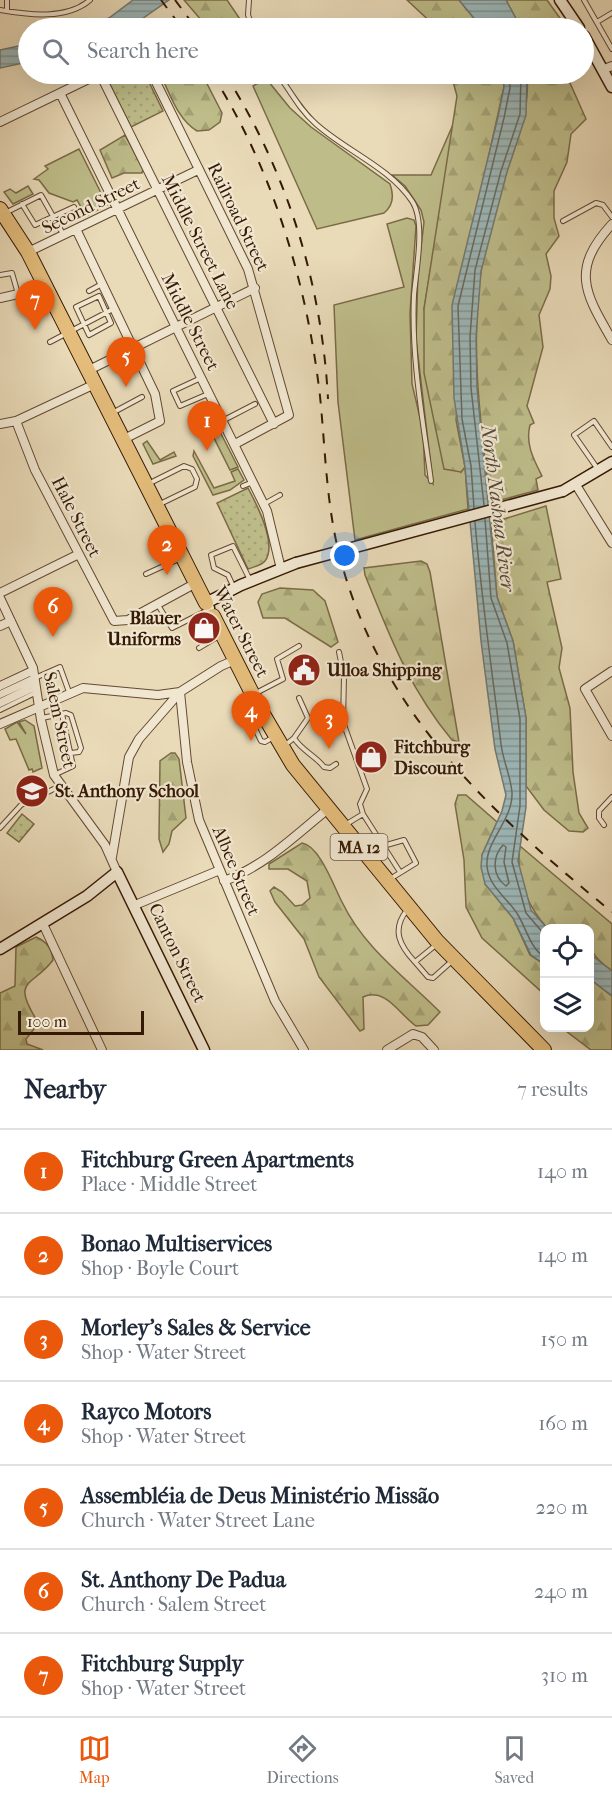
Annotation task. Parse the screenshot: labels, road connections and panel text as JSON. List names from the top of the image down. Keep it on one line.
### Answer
{"streets":{"highway":["Water Street","MA 12"],"street":["Second Street","Railroad Street","Middle Street Lane","Middle Street","Hale Street","Salem Street","Albee Street","Canton Street"]},"crossings":[["Second Street","Railroad Street"],["Second Street","Middle Street Lane"],["Second Street","Middle Street"],["Second Street","Water Street"],["Railroad Street","Middle Street Lane"],["Salem Street","Canton Street"]],"water":["North Nashua River"],"places":{"shop":["Blauer Uniforms","Fitchburg Discount"],"public building":["Ulloa Shipping"],"school or university":["St. Anthony School"]},"scale_bar":"100 m","page":{"search":"Search here","pins":["7","5","1","2","6","4","3"],"scale":"100 m","heading":["Nearby","7 results"],"list":[{"mark":"1","name":"Fitchburg Green Apartments","note":"Place · Middle Street","value":"140 m"},{"mark":"2","name":"Bonao Multiservices","note":"Shop · Boyle Court","value":"140 m"},{"mark":"3","name":"Morley's Sales & Service","note":"Shop · Water Street","value":"150 m"},{"mark":"4","name":"Rayco Motors","note":"Shop · Water Street","value":"160 m"},{"mark":"5","name":"Assembléia de Deus Ministério Missão","note":"Church · Water Street Lane","value":"220 m"},{"mark":"6","name":"St. Anthony De Padua","note":"Church · Salem Street","value":"240 m"},{"mark":"7","name":"Fitchburg Supply","note":"Shop · Water Street","value":"310 m"}],"nav":["Map","Directions","Saved"]}}
